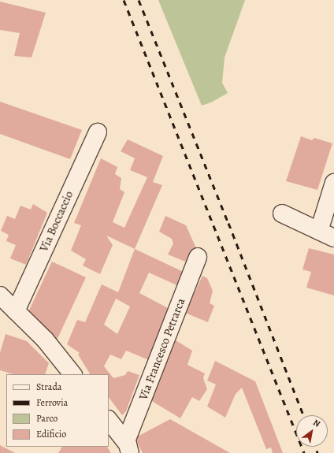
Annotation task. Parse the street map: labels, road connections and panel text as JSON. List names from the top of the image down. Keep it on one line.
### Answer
{"streets":{"street":["Via Boccaccio","Via Francesco Petrarca"]},"legend":["Strada","Ferrovia","Parco","Edificio"],"north":"top right"}
